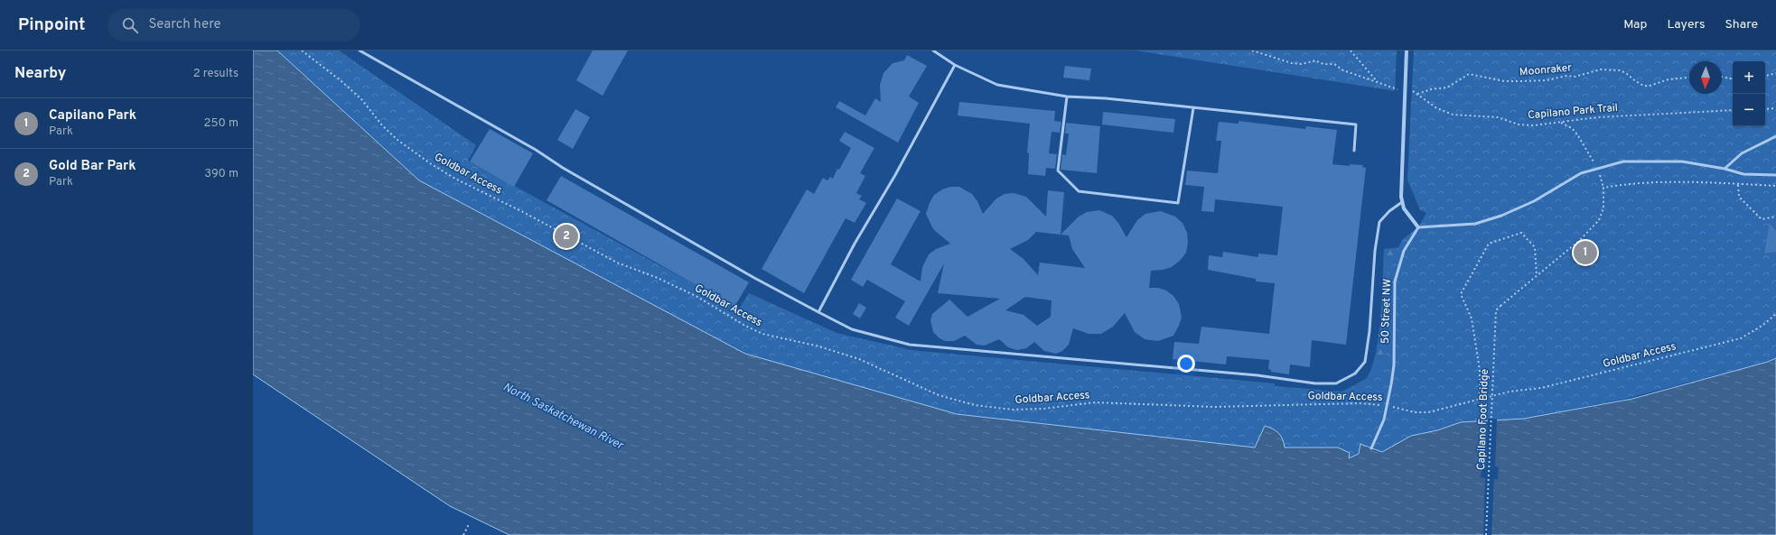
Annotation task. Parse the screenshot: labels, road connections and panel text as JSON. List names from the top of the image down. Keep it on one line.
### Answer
{"streets":{"lane":["50 Street NW"],"path":["Moonraker","Capilano Park Trail","Goldbar Access","Capilano Foot Bridge"]},"crossings":[["Moonraker","Capilano Park Trail"],["Goldbar Access","50 Street NW"]],"water":["North Saskatchewan River"],"north":"bottom","page":{"header":"Pinpoint","search":"Search here","nav":["Map","Layers","Share"],"heading":["Nearby","2 results"],"map_buttons":["+","−"],"list":[{"mark":"1","name":"Capilano Park","note":"Park","value":"250 m"},{"mark":"2","name":"Gold Bar Park","note":"Park","value":"390 m"}],"pins":["2","1"]}}
